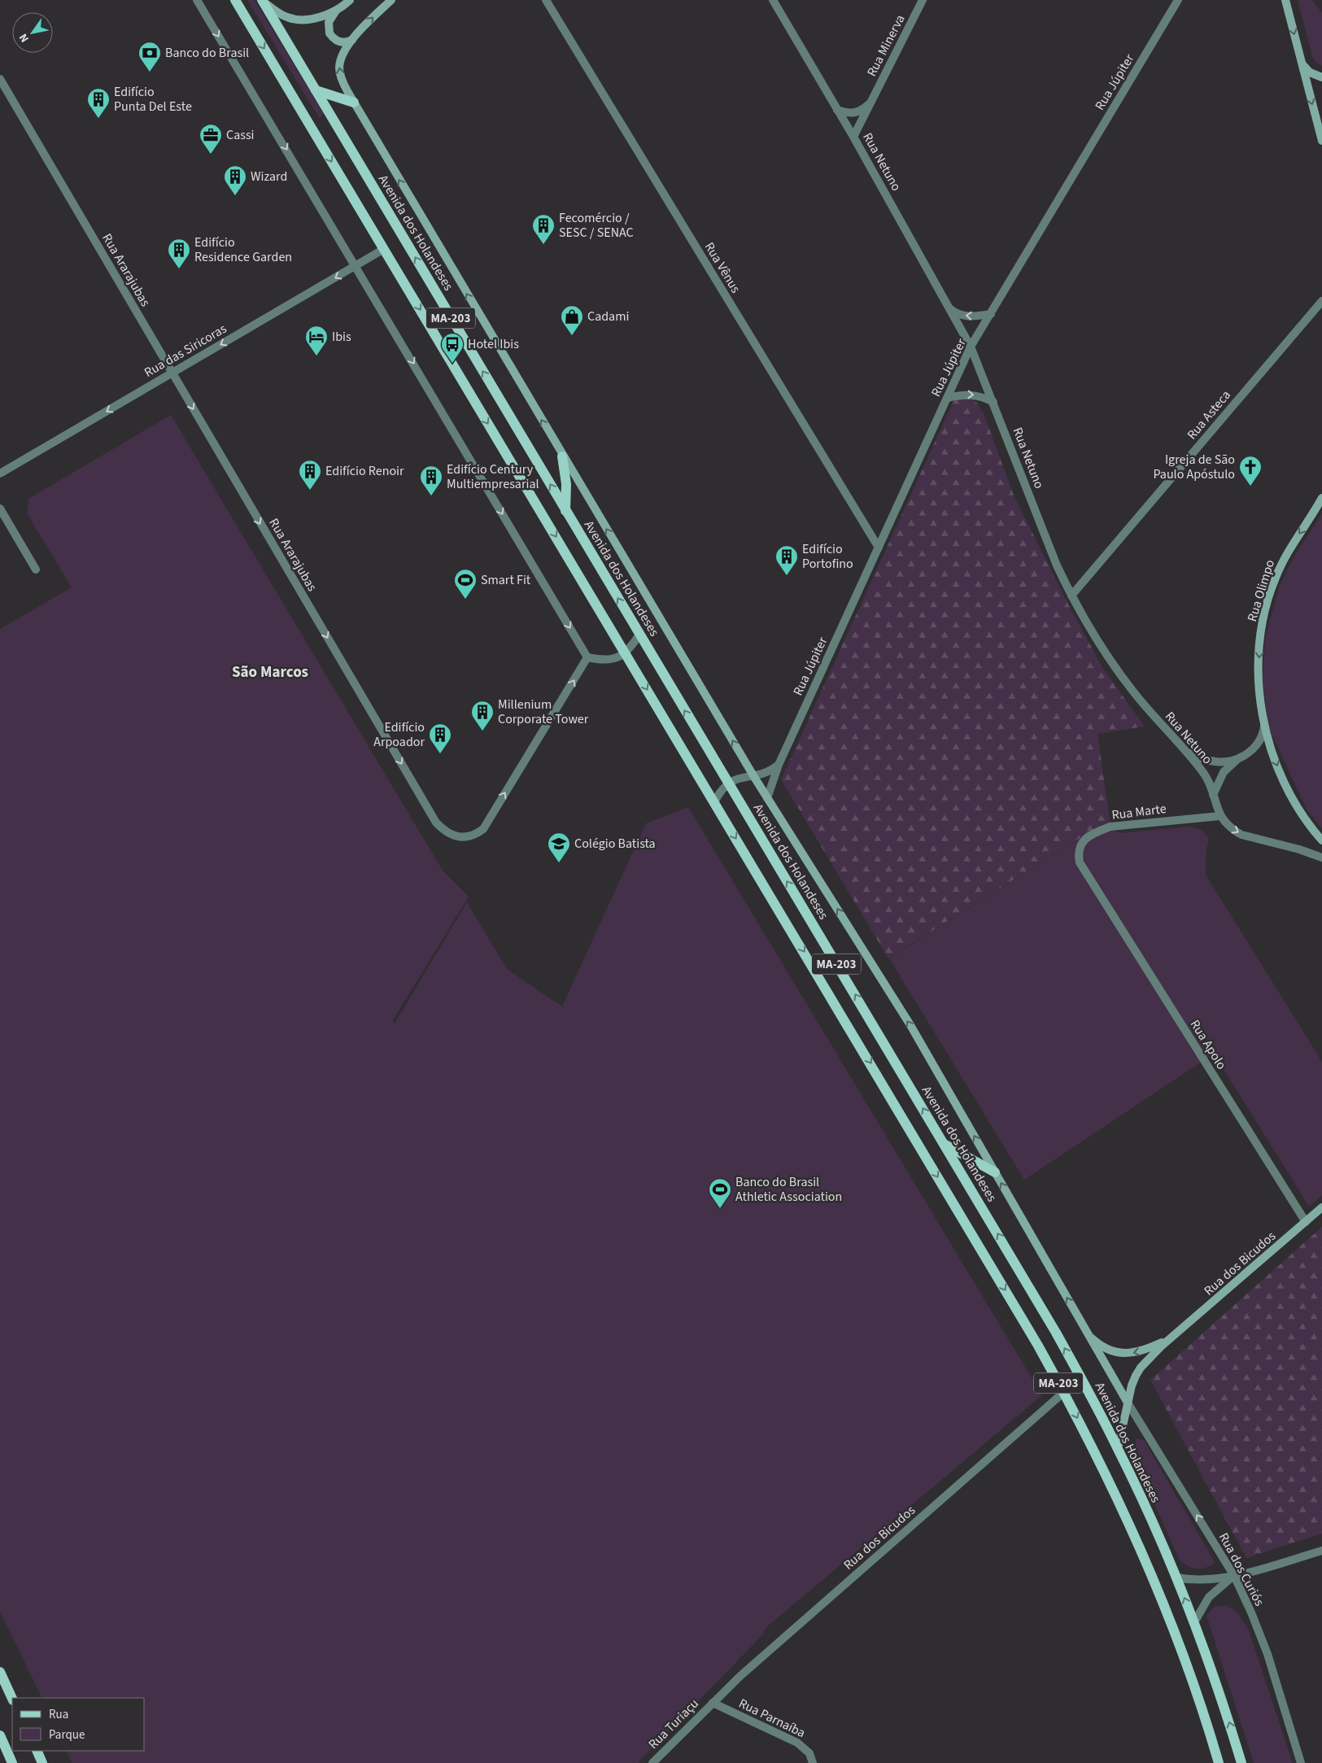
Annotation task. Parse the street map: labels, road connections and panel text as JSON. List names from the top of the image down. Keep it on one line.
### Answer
{"streets":{"main road":["Avenida dos Holandeses","MA-203","Rua Olimpo","Rua dos Bicudos"],"street":["Rua Minerva","Rua Júpiter","Rua Netuno","Rua Vênus","Rua Ararajubas","Rua das Siricoras","Rua Asteca","Rua Marte","Rua Apolo","Rua dos Curiós","Rua Parnaíba","Rua Turiaçu"]},"crossings":[["Rua Minerva","Rua Netuno"],["Rua Júpiter","Rua Netuno"],["Rua Júpiter","Avenida dos Holandeses"],["Rua Júpiter","Rua Vênus"],["Rua Netuno","Rua Asteca"],["Rua Netuno","Rua Marte"],["Avenida dos Holandeses","Rua dos Bicudos"],["Avenida dos Holandeses","Rua dos Curiós"],["Rua Ararajubas","Rua das Siricoras"],["MA-203","Rua das Siricoras"],["MA-203","Rua dos Bicudos"],["Rua Marte","Rua Apolo"],["Rua Apolo","Rua dos Bicudos"],["Rua dos Bicudos","Rua dos Curiós"],["Rua dos Bicudos","Rua Parnaíba"],["Rua dos Bicudos","Rua Turiaçu"],["Rua Parnaíba","Rua Turiaçu"]],"one_way":["Rua das Siricoras","Rua Olimpo","Rua dos Curiós"],"districts":["São Marcos"],"places":{"bank":["Banco do Brasil"],"building":["Edifício Punta Del Este","Wizard","Fecomércio / SESC / SENAC","Edifício Residence Garden","Edifício Renoir","Edifício Century Multiempresarial","Edifício Portofino","Millenium Corporate Tower","Edifício Arpoador"],"office":["Cassi"],"shop":["Cadami"],"hotel":["Ibis"],"bus stop":["Hotel Ibis"],"church":["Igreja de São Paulo Apóstulo"],"sports":["Smart Fit","Banco do Brasil Athletic Association"],"school or university":["Colégio Batista"]},"legend":["Rua","Parque"],"north":"bottom left"}
